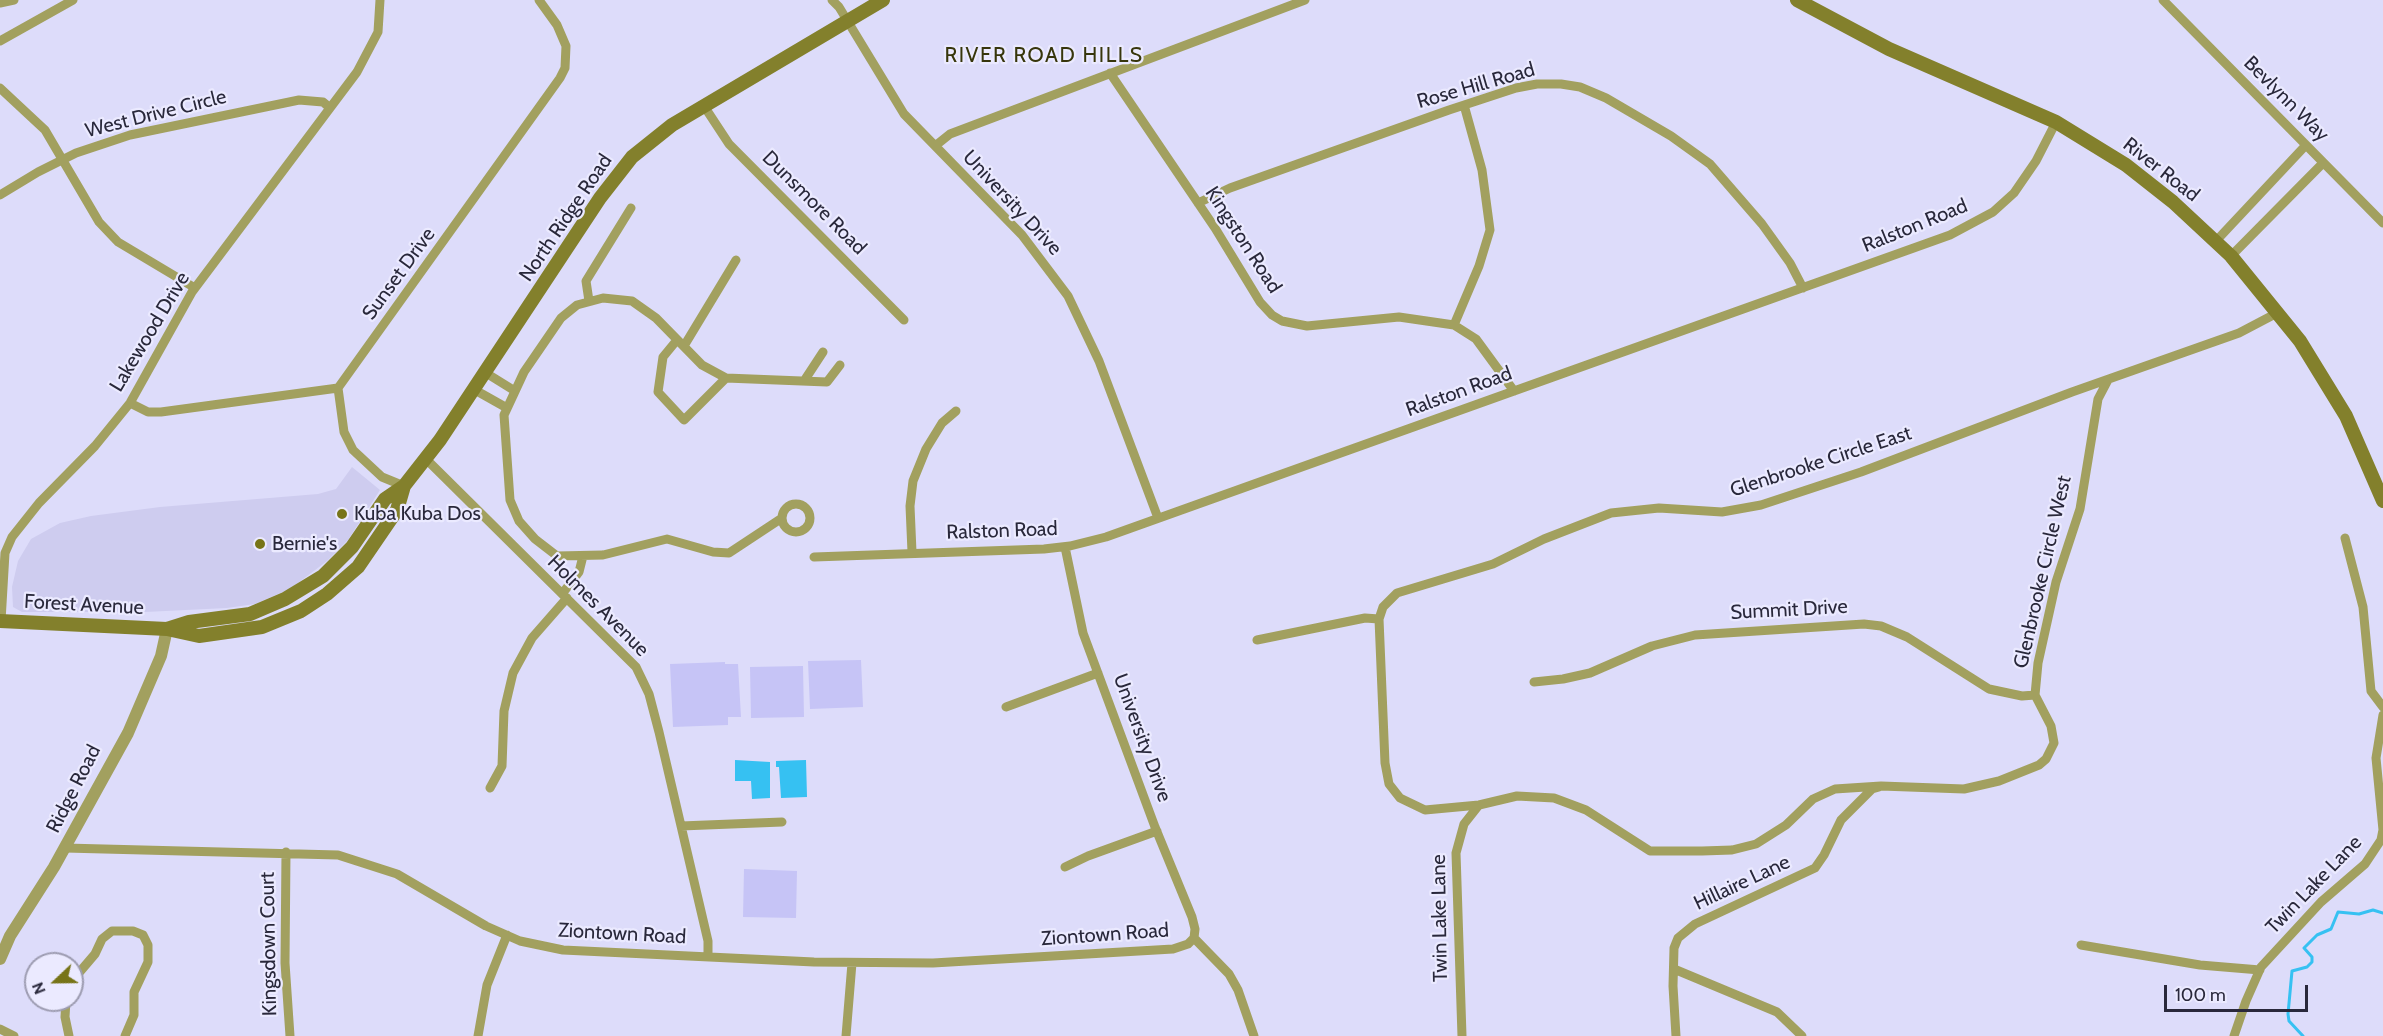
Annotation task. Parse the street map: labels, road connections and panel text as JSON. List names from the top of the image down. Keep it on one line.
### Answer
{"streets":{"main road":["River Road","North Ridge Road","Forest Avenue"],"street":["Rose Hill Road","Bevlynn Way","West Drive Circle","Dunsmore Road","University Drive","Ralston Road","Kingston Road","Sunset Drive","Lakewood Drive","Glenbrooke Circle East","Glenbrooke Circle West","Holmes Avenue","Summit Drive","Ridge Road","Hillaire Lane","Twin Lake Lane","Ziontown Road","Kingsdown Court"]},"crossings":[["Rose Hill Road","Ralston Road"],["Rose Hill Road","Kingston Road"],["West Drive Circle","Lakewood Drive"],["River Road","Ralston Road"],["River Road","Glenbrooke Circle East"],["Dunsmore Road","North Ridge Road"],["University Drive","North Ridge Road"],["University Drive","Ralston Road"],["University Drive","Ziontown Road"],["North Ridge Road","Forest Avenue"],["North Ridge Road","Holmes Avenue"],["North Ridge Road","Ridge Road"],["Ralston Road","Kingston Road"],["Lakewood Drive","Forest Avenue"],["Glenbrooke Circle East","Glenbrooke Circle West"],["Glenbrooke Circle West","Summit Drive"],["Glenbrooke Circle West","Hillaire Lane"],["Glenbrooke Circle West","Twin Lake Lane"],["Forest Avenue","Ridge Road"],["Holmes Avenue","Ziontown Road"],["Ridge Road","Ziontown Road"],["Ziontown Road","Kingsdown Court"]],"districts":["RIVER ROAD HILLS"],"places":["Kuba Kuba Dos","Bernie's"],"scale_bar":"100 m","north":"left"}
